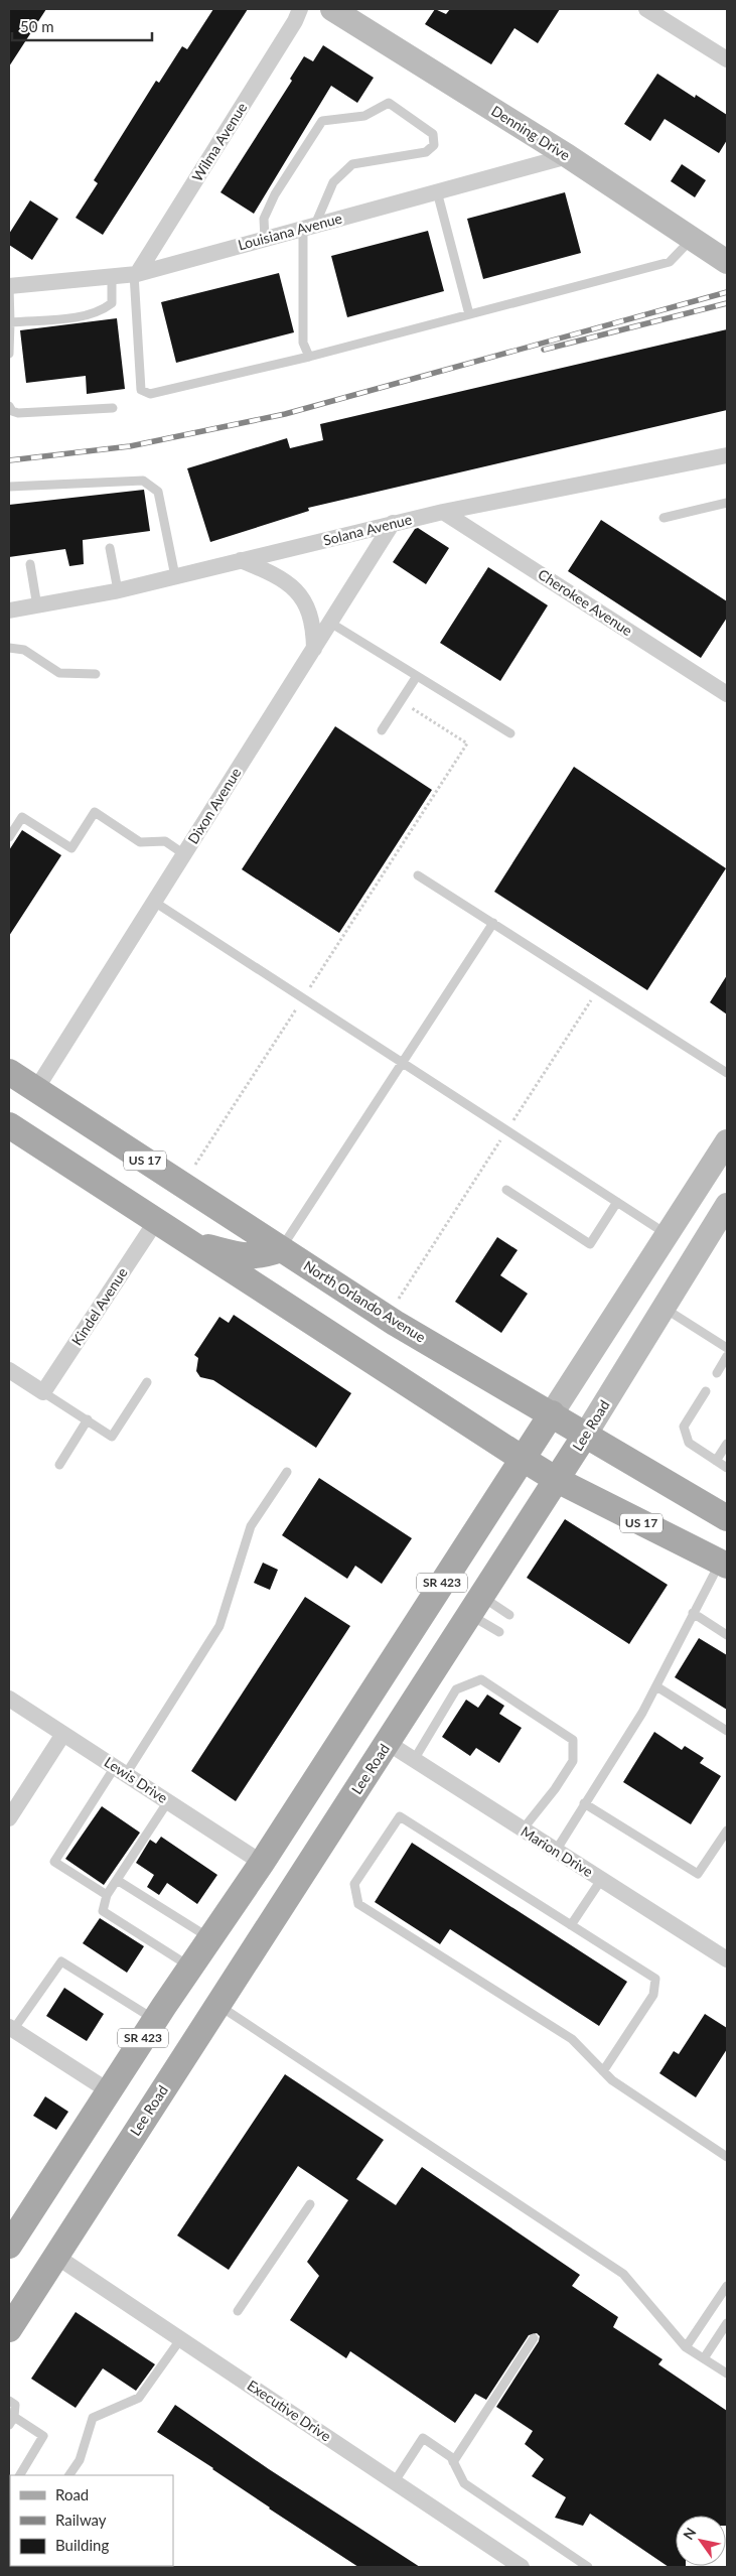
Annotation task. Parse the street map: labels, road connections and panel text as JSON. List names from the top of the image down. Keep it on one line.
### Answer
{"streets":{"main road":["US 17","North Orlando Avenue","Lee Road","SR 423"],"street":["Denning Drive","Wilma Avenue","Louisiana Avenue","Solana Avenue","Cherokee Avenue","Dixon Avenue","Kindel Avenue","Lewis Drive","Marion Drive","Executive Drive"]},"crossings":[["Denning Drive","Louisiana Avenue"],["Wilma Avenue","Louisiana Avenue"],["Solana Avenue","Cherokee Avenue"],["Solana Avenue","Dixon Avenue"],["Dixon Avenue","North Orlando Avenue"],["US 17","Kindel Avenue"],["US 17","Lee Road"],["US 17","SR 423"],["North Orlando Avenue","Lee Road"],["North Orlando Avenue","SR 423"],["Lee Road","Marion Drive"],["Lee Road","Executive Drive"],["SR 423","Lewis Drive"]],"legend":["Road","Railway","Building"],"scale_bar":"50 m","north":"top left"}
